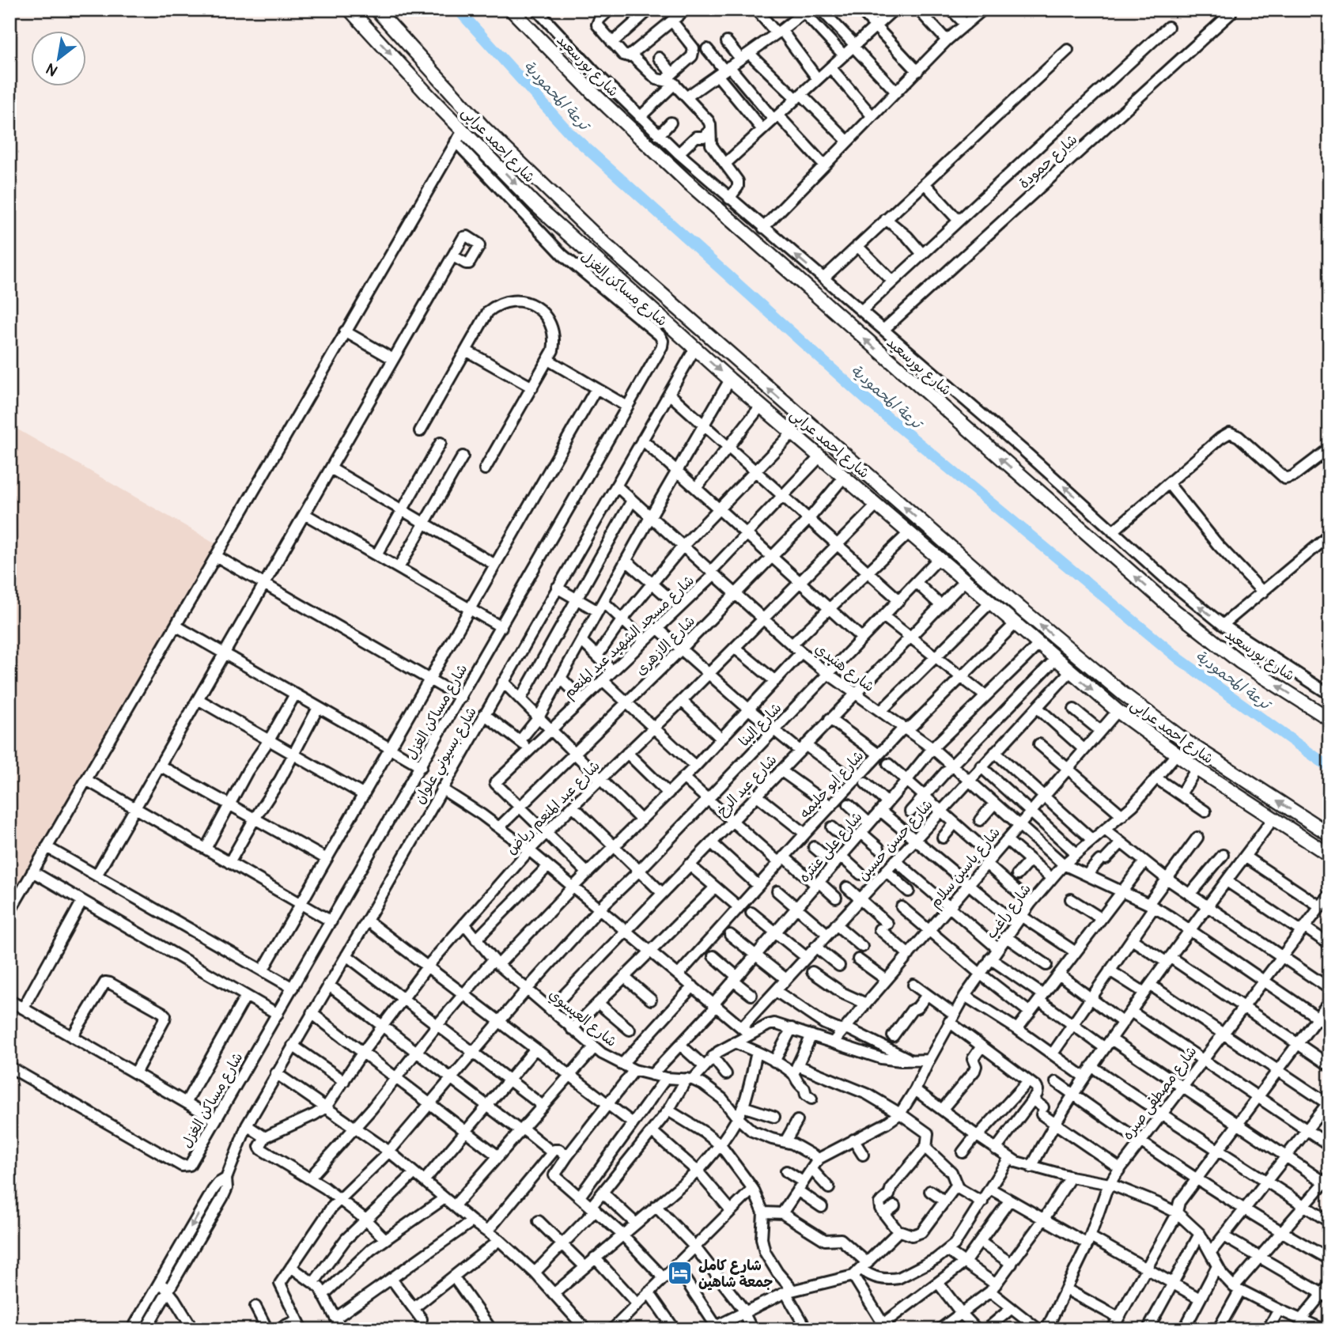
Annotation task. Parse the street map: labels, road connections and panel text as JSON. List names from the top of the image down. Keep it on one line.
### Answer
{"streets":{"main road":["شارع بورسعيد","شارع احمد عرابى"],"street":["شارع حمودة","شارع مساكن الغزل","شارع مسجد الشهيد عبد المنعم","شارع الازهرى","شارع هنيدي","شارع البنا","شارع بسيوني علوان","شارع ابو حليمه","شارع عيد الرخ","شارع عبد المنعم رياض","شارع حسن حسين","شارع على عنتره","شارع ياسين سلام","شارع راغب","شارع العيسوي","شارع مصطفى صبره"]},"crossings":[["شارع بورسعيد","شارع حمودة"],["شارع احمد عرابى","شارع مسجد الشهيد عبد المنعم"],["شارع احمد عرابى","شارع الازهرى"],["شارع احمد عرابى","شارع البنا"],["شارع احمد عرابى","شارع بسيوني علوان"],["شارع احمد عرابى","شارع ابو حليمه"],["شارع احمد عرابى","شارع عيد الرخ"],["شارع احمد عرابى","شارع عبد المنعم رياض"],["شارع احمد عرابى","شارع حسن حسين"],["شارع احمد عرابى","شارع على عنتره"],["شارع احمد عرابى","شارع ياسين سلام"],["شارع احمد عرابى","شارع راغب"],["شارع مسجد الشهيد عبد المنعم","شارع الازهرى"],["شارع مسجد الشهيد عبد المنعم","شارع هنيدي"],["شارع الازهرى","شارع هنيدي"],["شارع هنيدي","شارع البنا"],["شارع هنيدي","شارع بسيوني علوان"],["شارع هنيدي","شارع ابو حليمه"],["شارع هنيدي","شارع عيد الرخ"],["شارع هنيدي","شارع عبد المنعم رياض"],["شارع هنيدي","شارع حسن حسين"],["شارع هنيدي","شارع على عنتره"],["شارع هنيدي","شارع ياسين سلام"],["شارع هنيدي","شارع راغب"],["شارع هنيدي","شارع مصطفى صبره"],["شارع البنا","شارع العيسوي"],["شارع عيد الرخ","شارع العيسوي"],["شارع عبد المنعم رياض","شارع العيسوي"],["شارع على عنتره","شارع العيسوي"]],"one_way":["شارع بورسعيد"],"water":["ترعة المحمودية"],"places":{"hotel":["شارع كامل جمعة شاهين"]},"north":"bottom left"}
